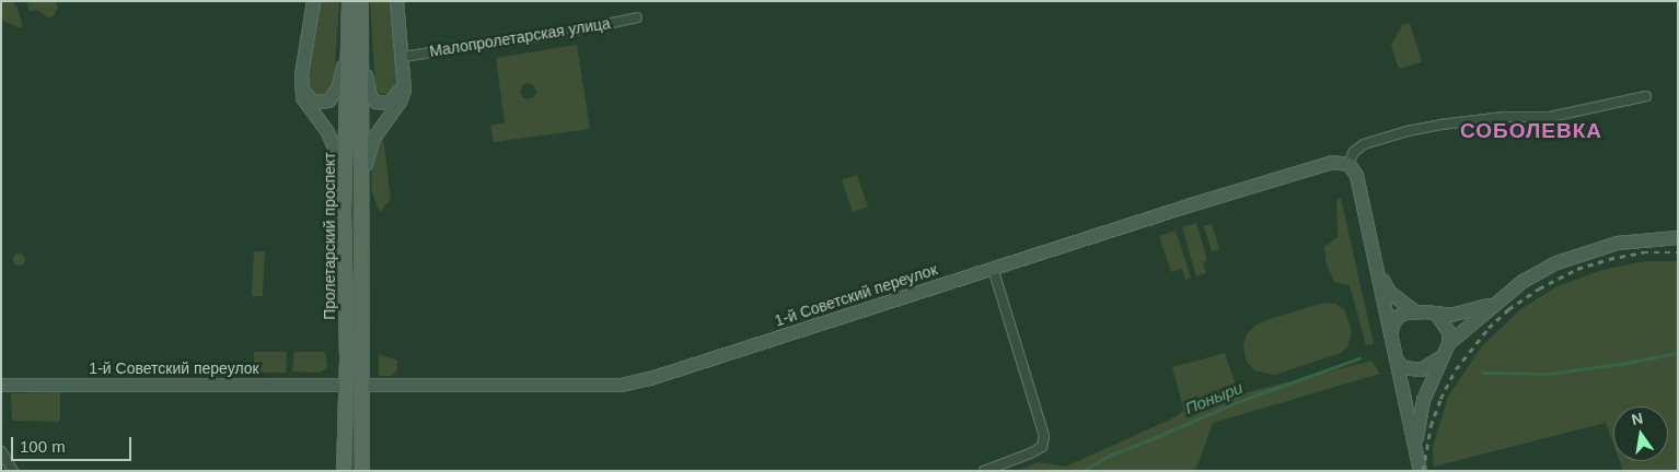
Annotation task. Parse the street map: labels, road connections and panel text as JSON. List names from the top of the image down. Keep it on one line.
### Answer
{"streets":{"main road":["Пролетарский проспект"],"street":["Малопролетарская улица","1-й Советский переулок"]},"crossings":[["Пролетарский проспект","1-й Советский переулок"]],"districts":["СОБОЛЕВКА"],"water":["Поныри"],"scale_bar":"100 m","north":"top"}
